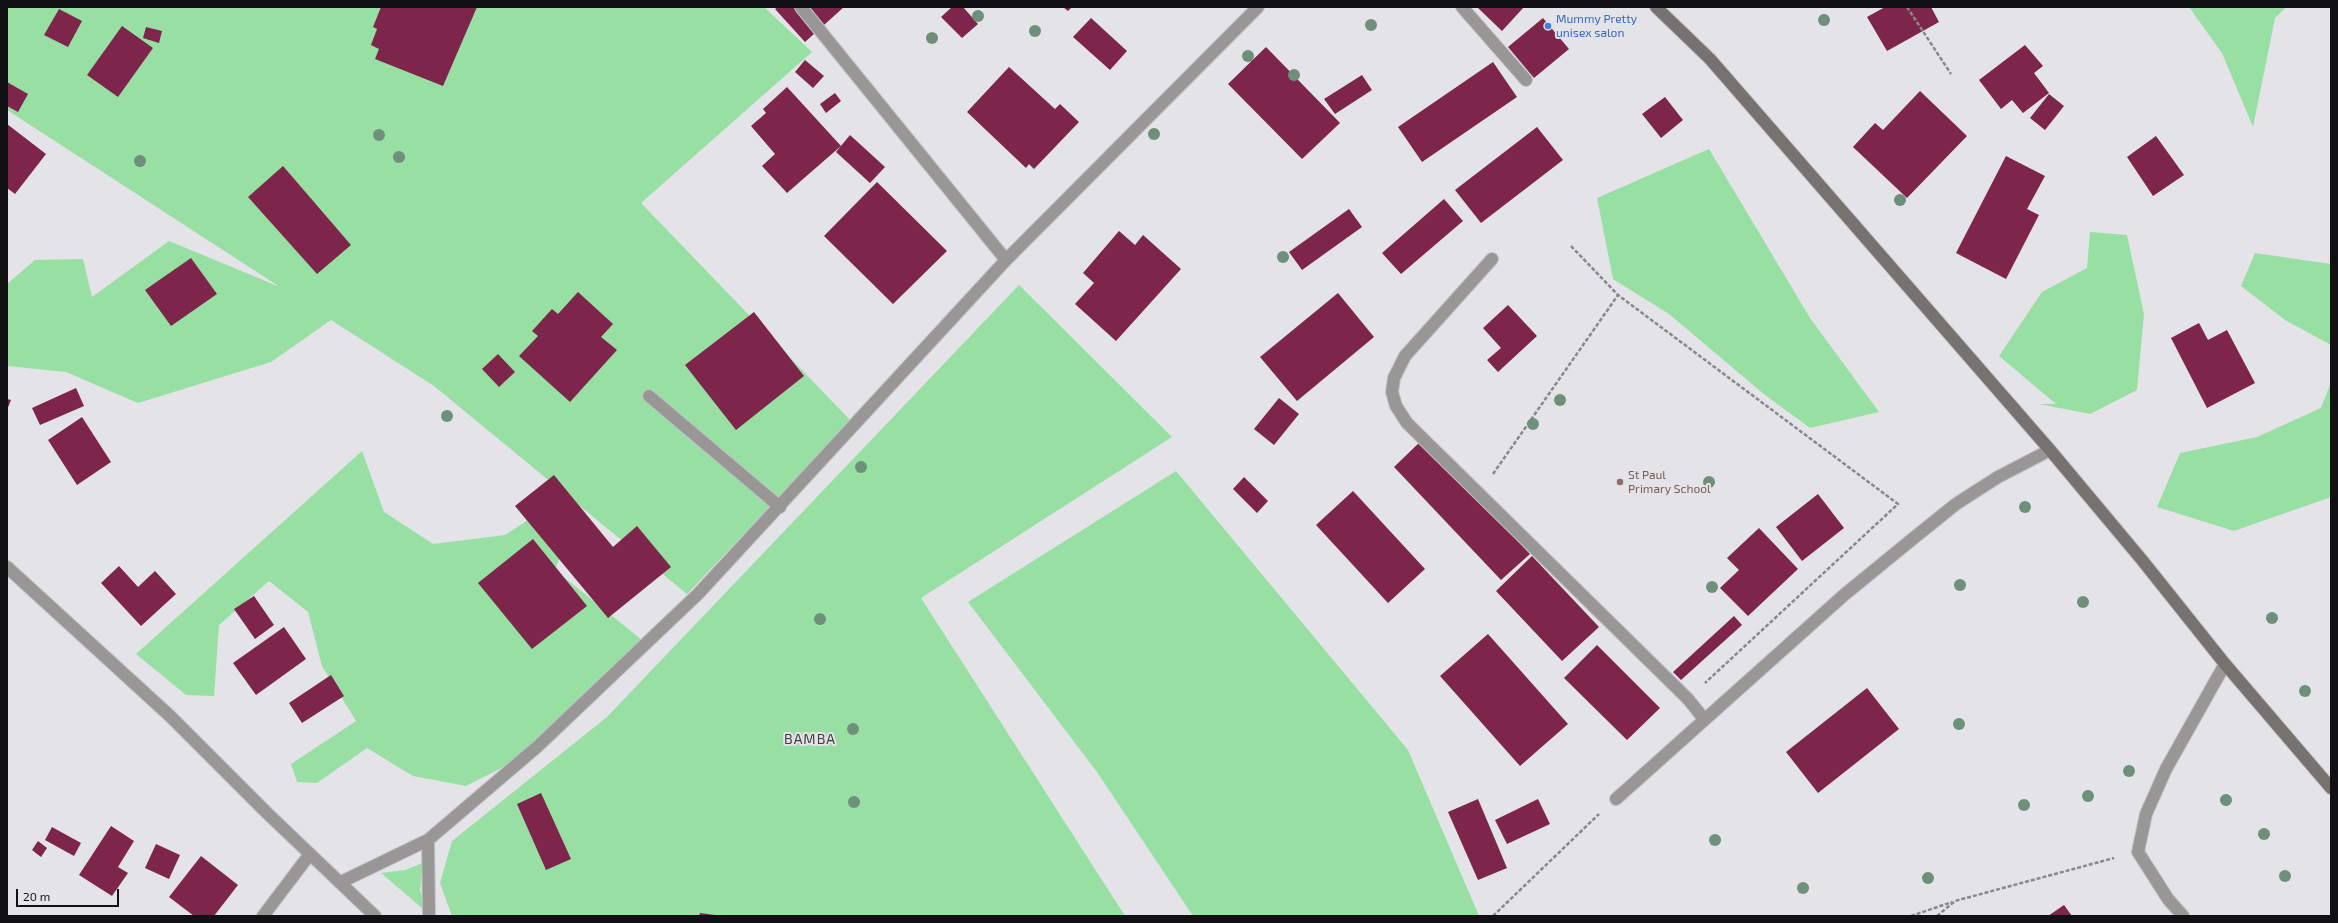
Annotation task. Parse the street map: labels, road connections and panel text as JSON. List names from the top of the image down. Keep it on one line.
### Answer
{"districts":["BAMBA"],"places":["Mummy Pretty unisex salon","St Paul Primary School"],"scale_bar":"20 m"}
